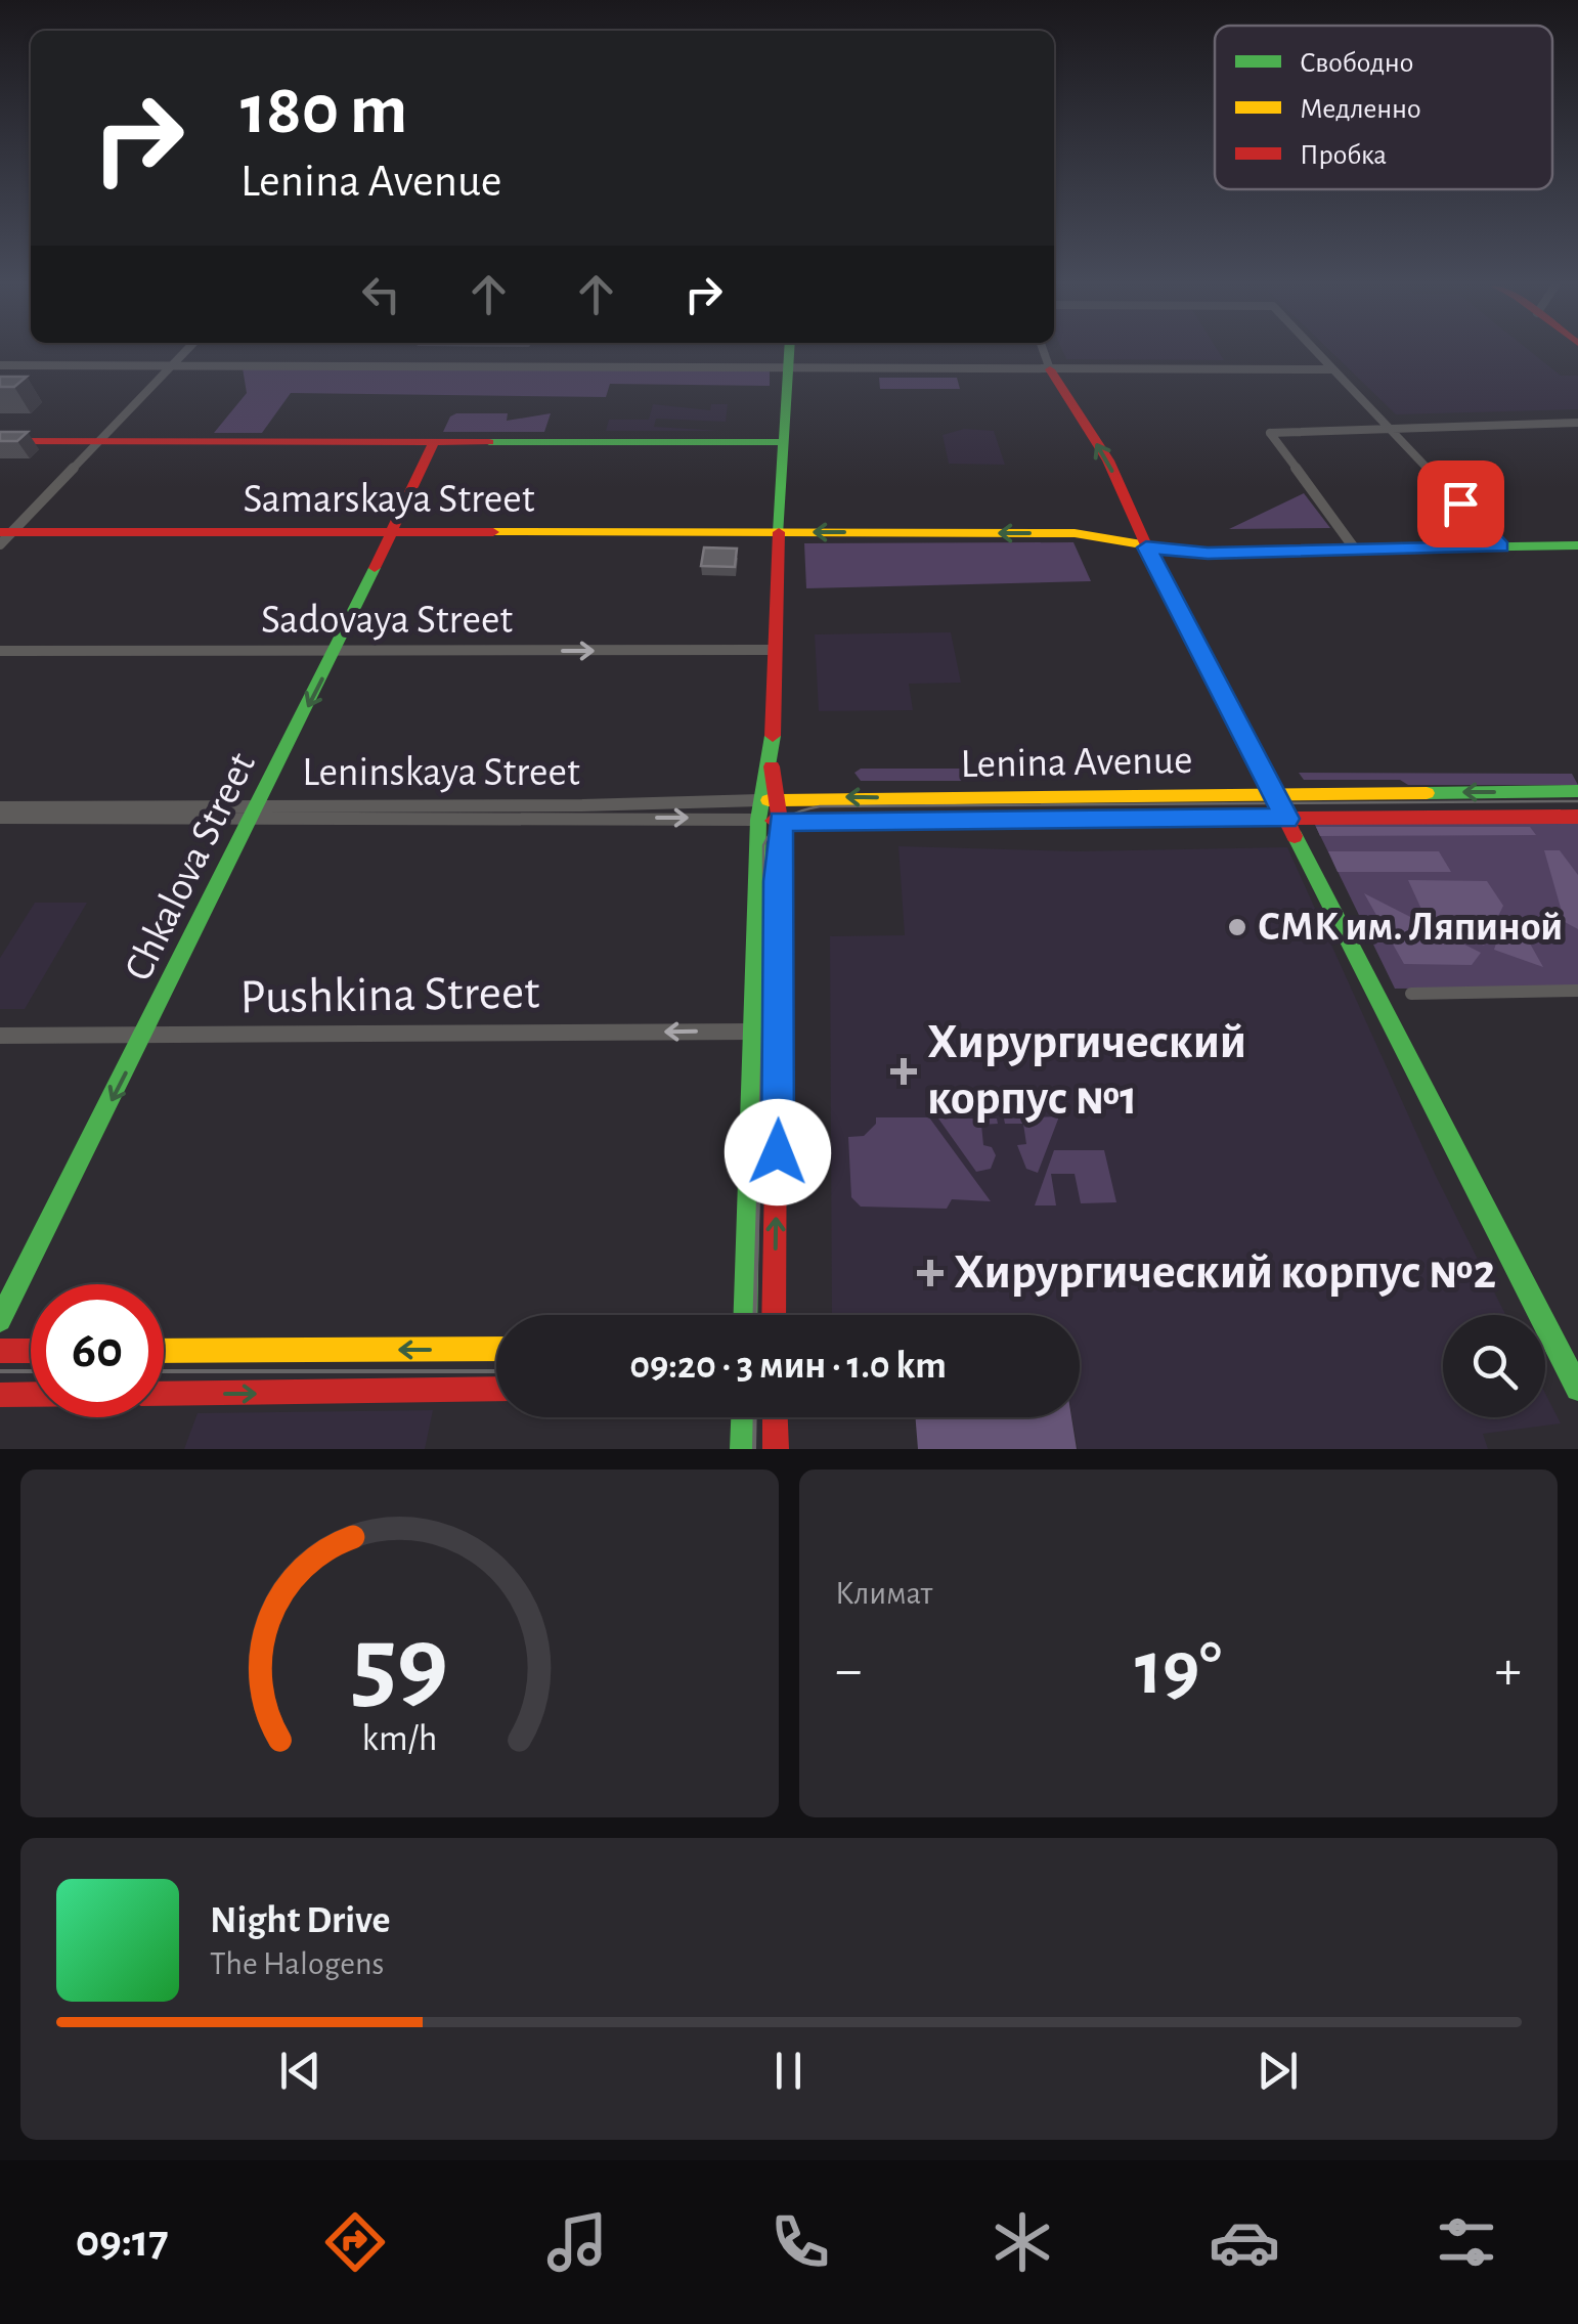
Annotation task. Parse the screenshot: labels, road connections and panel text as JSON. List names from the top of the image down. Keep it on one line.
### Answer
{"streets":{"main road":["Samarskaya Street","Lenina Avenue","Chkalova Street"],"street":["Sadovaya Street","Leninskaya Street","Pushkina Street"]},"crossings":[["Samarskaya Street","Chkalova Street"],["Sadovaya Street","Chkalova Street"],["Lenina Avenue","Leninskaya Street"],["Leninskaya Street","Chkalova Street"],["Chkalova Street","Pushkina Street"]],"one_way":["Sadovaya Street","Chkalova Street","Pushkina Street"],"places":{"other":["СМК им. Ляпиной"],"health":["Хирургический корпус №1","Хирургический корпус №2"]},"legend":["Свободно","Медленно","Пробка"],"page":{"turn":["180 m","Lenina Avenue"],"limit":"60","trip":"09:20 · 3 мин · 1.0 km","tile":"Климат","heat":["−","19°","+"],"song":["Night Drive","The Halogens"],"tabs":"09:17","gauge":["59","km/h"]}}
